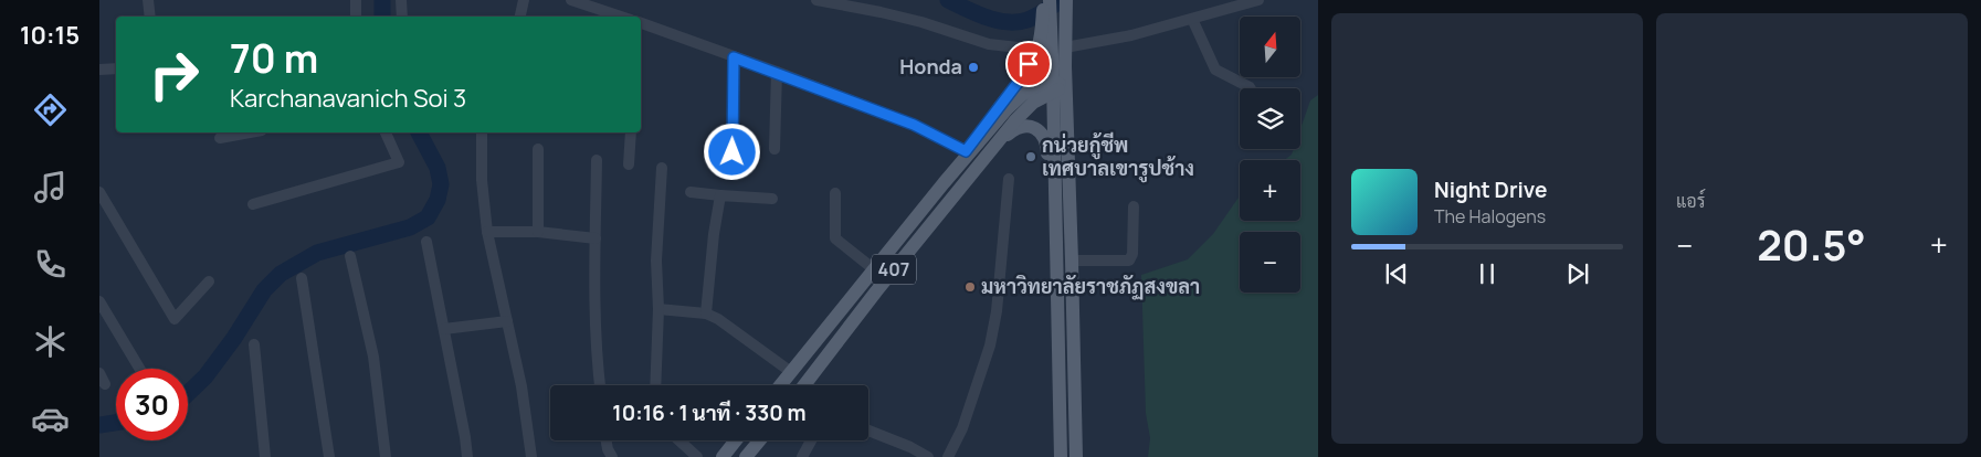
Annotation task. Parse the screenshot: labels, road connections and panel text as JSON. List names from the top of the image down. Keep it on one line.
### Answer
{"streets":{"main road":["407"]},"places":["Honda","กน่วยกู้ชีพ เทศบาลเขารูปช้าง","มหาวิทยาลัยราชภัฏสงขลา"],"north":"top","page":{"tabs":"10:15","tile":"แอร์","map_buttons":["+","−"],"turn":["70 m","Karchanavanich Soi 3"],"song":["Night Drive","The Halogens"],"heat":["−","20.5°","+"],"limit":"30","trip":"10:16 · 1 นาที · 330 m"}}
